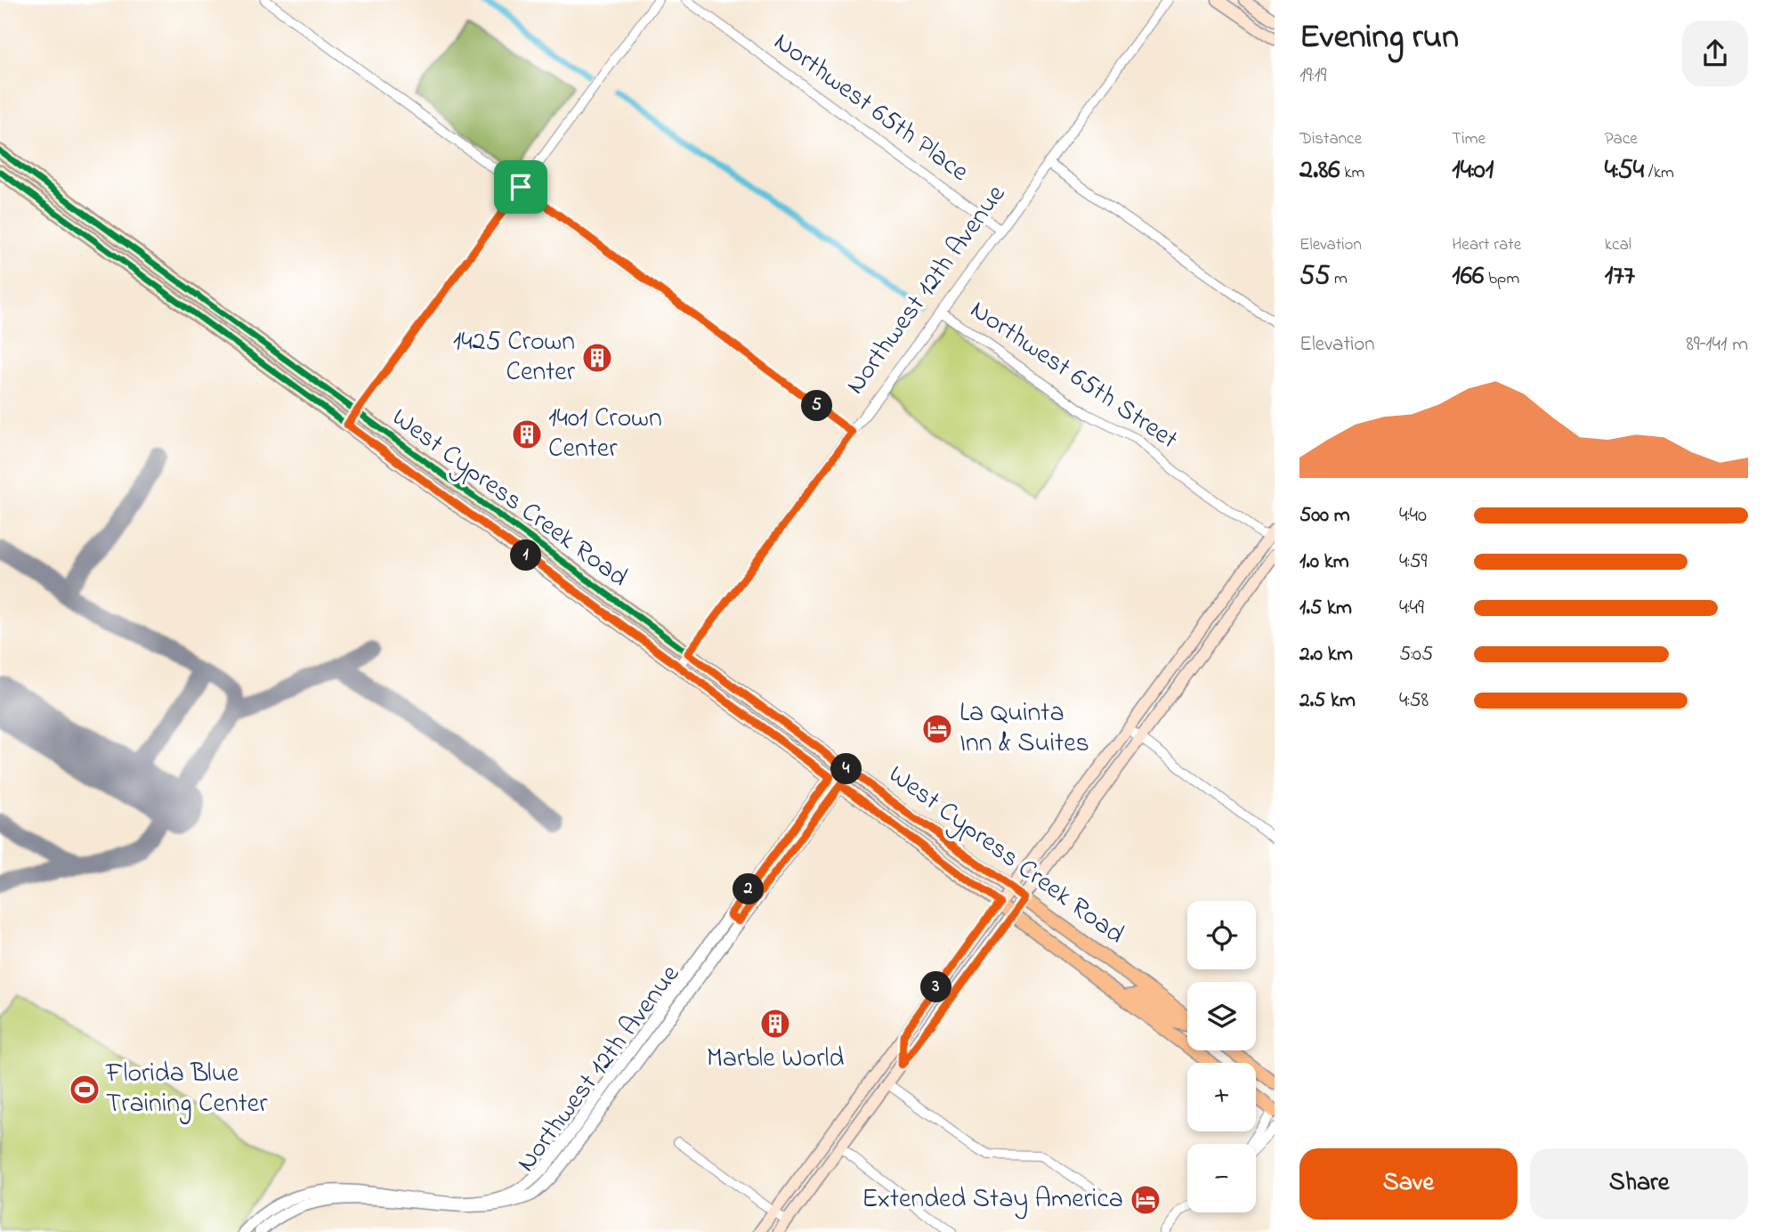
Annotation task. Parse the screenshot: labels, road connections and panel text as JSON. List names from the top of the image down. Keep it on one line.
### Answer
{"streets":{"main road":["West Cypress Creek Road"],"street":["Northwest 65th Place","Northwest 12th Avenue","Northwest 65th Street"]},"crossings":[["Northwest 65th Place","Northwest 12th Avenue"],["Northwest 12th Avenue","Northwest 65th Street"],["Northwest 12th Avenue","West Cypress Creek Road"]],"places":{"building":["1425 Crown Center","1401 Crown Center","Marble World"],"hotel":["La Quinta Inn & Suites","Extended Stay America"],"sports":["Florida Blue Training Center"]},"page":{"heading":["Evening run","19:19"],"stats":[["Distance","2.86 km"],["Time","14:01"],["Pace","4:54 /km"],["Elevation","55 m"],["Heart rate","166 bpm"],["kcal","177"]],"chart":["Elevation","89–141 m"],"pins":["5","1","4","2","3"],"list":[{"name":"500 m","note":"4:40"},{"name":"1.0 km","note":"4:59"},{"name":"1.5 km","note":"4:49"},{"name":"2.0 km","note":"5:05"},{"name":"2.5 km","note":"4:58"}],"map_buttons":["+","−"],"buttons":["Save","Share"]}}
